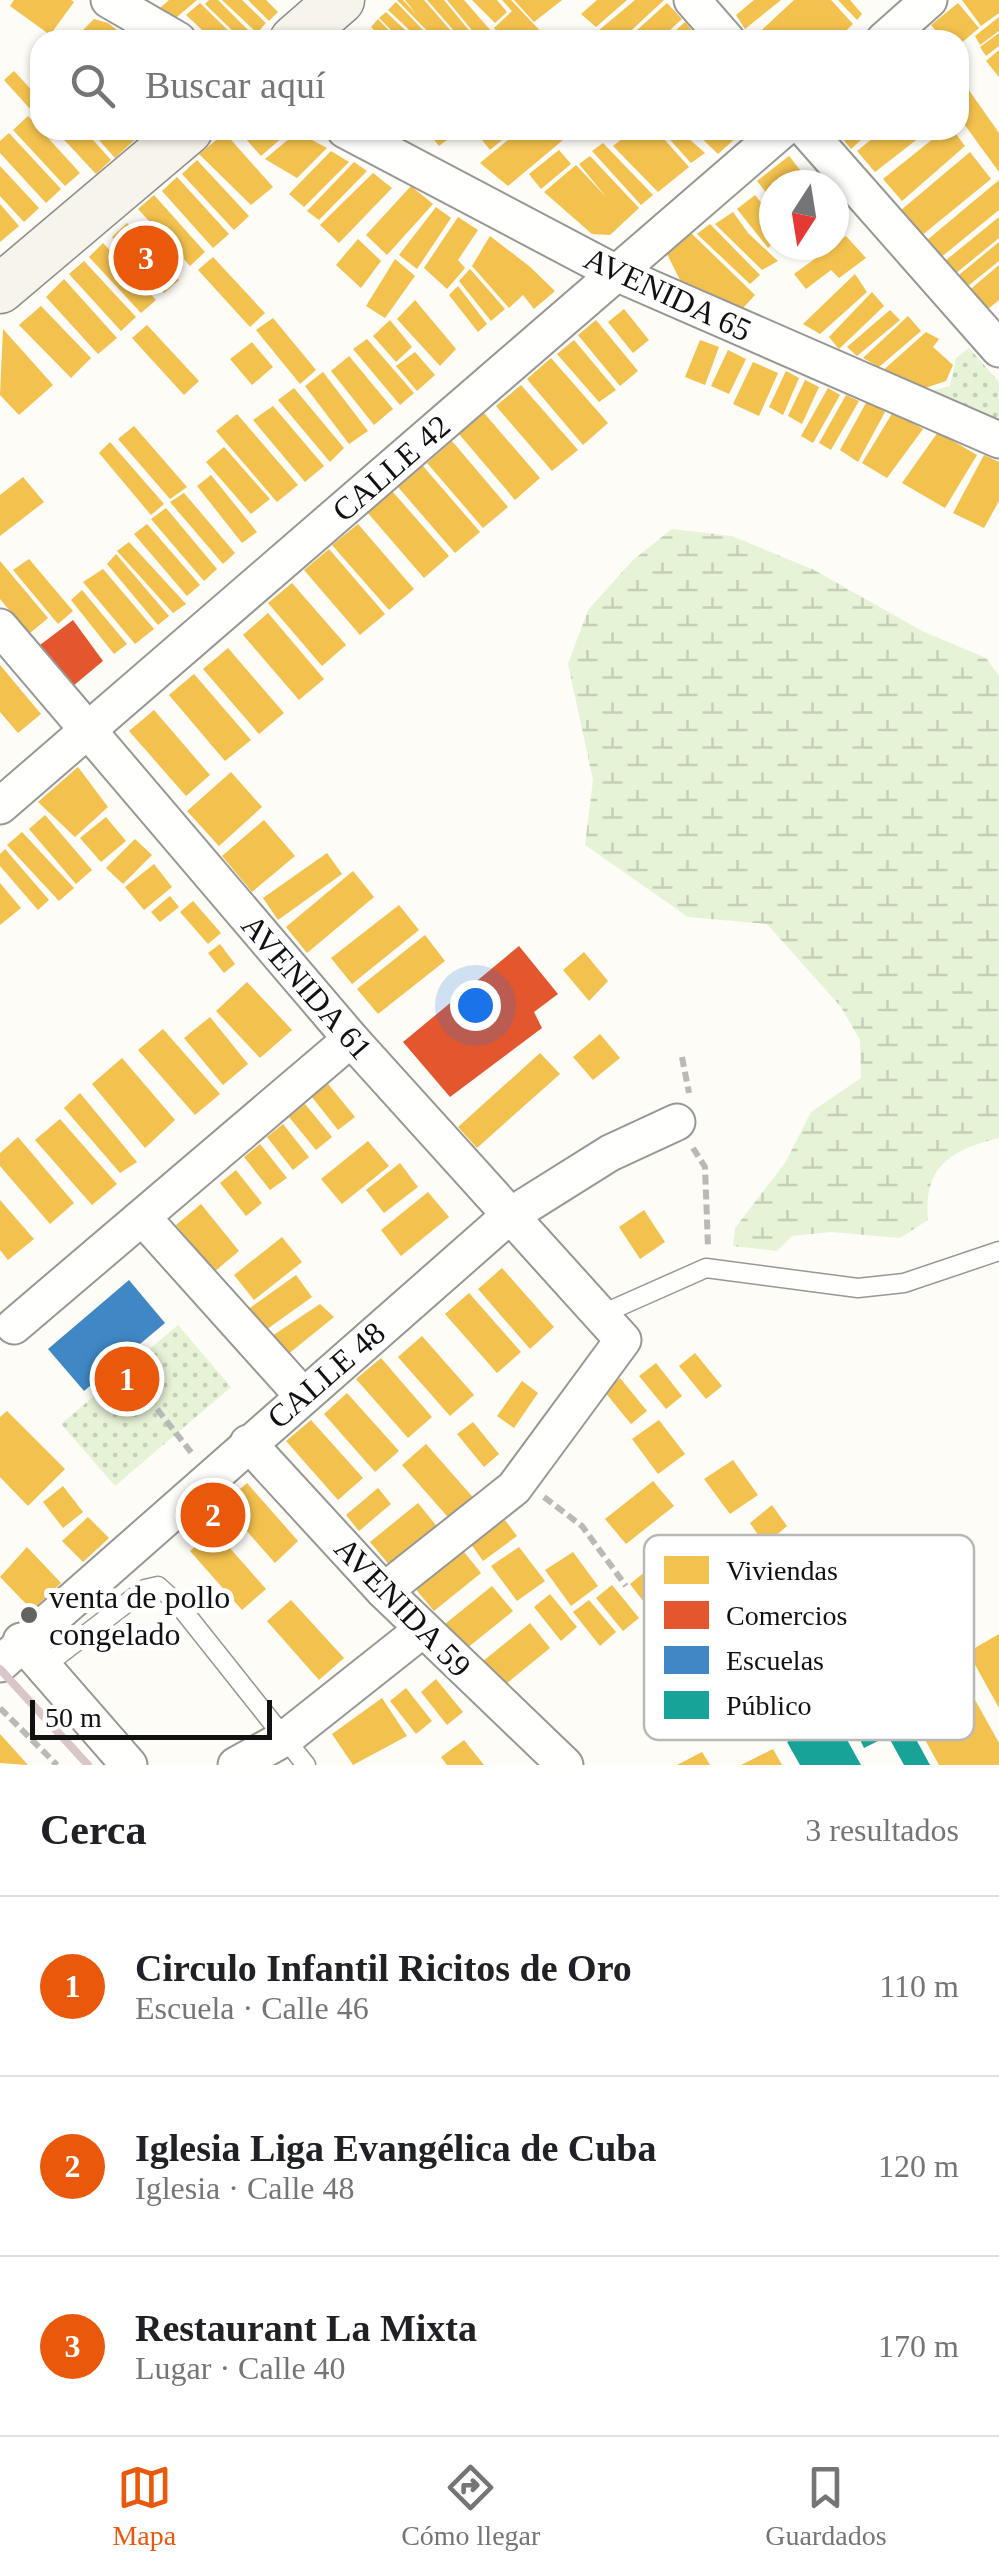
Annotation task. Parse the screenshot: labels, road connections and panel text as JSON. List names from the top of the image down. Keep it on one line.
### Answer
{"streets":{"street":["AVENIDA 65","CALLE 42","AVENIDA 61","CALLE 48","AVENIDA 59"]},"crossings":[["AVENIDA 65","CALLE 42"],["CALLE 42","AVENIDA 61"],["AVENIDA 61","CALLE 48"],["CALLE 48","AVENIDA 59"]],"places":["venta de pollo congelado"],"legend":["Viviendas","Comercios","Escuelas","Público"],"scale_bar":"50 m","north":"bottom","page":{"search":"Buscar aquí","pins":["3","1","2"],"scale":"50 m","heading":["Cerca","3 resultados"],"list":[{"mark":"1","name":"Circulo Infantil Ricitos de Oro","note":"Escuela · Calle 46","value":"110 m"},{"mark":"2","name":"Iglesia Liga Evangélica de Cuba","note":"Iglesia · Calle 48","value":"120 m"},{"mark":"3","name":"Restaurant La Mixta","note":"Lugar · Calle 40","value":"170 m"}],"nav":["Mapa","Cómo llegar","Guardados"]}}
